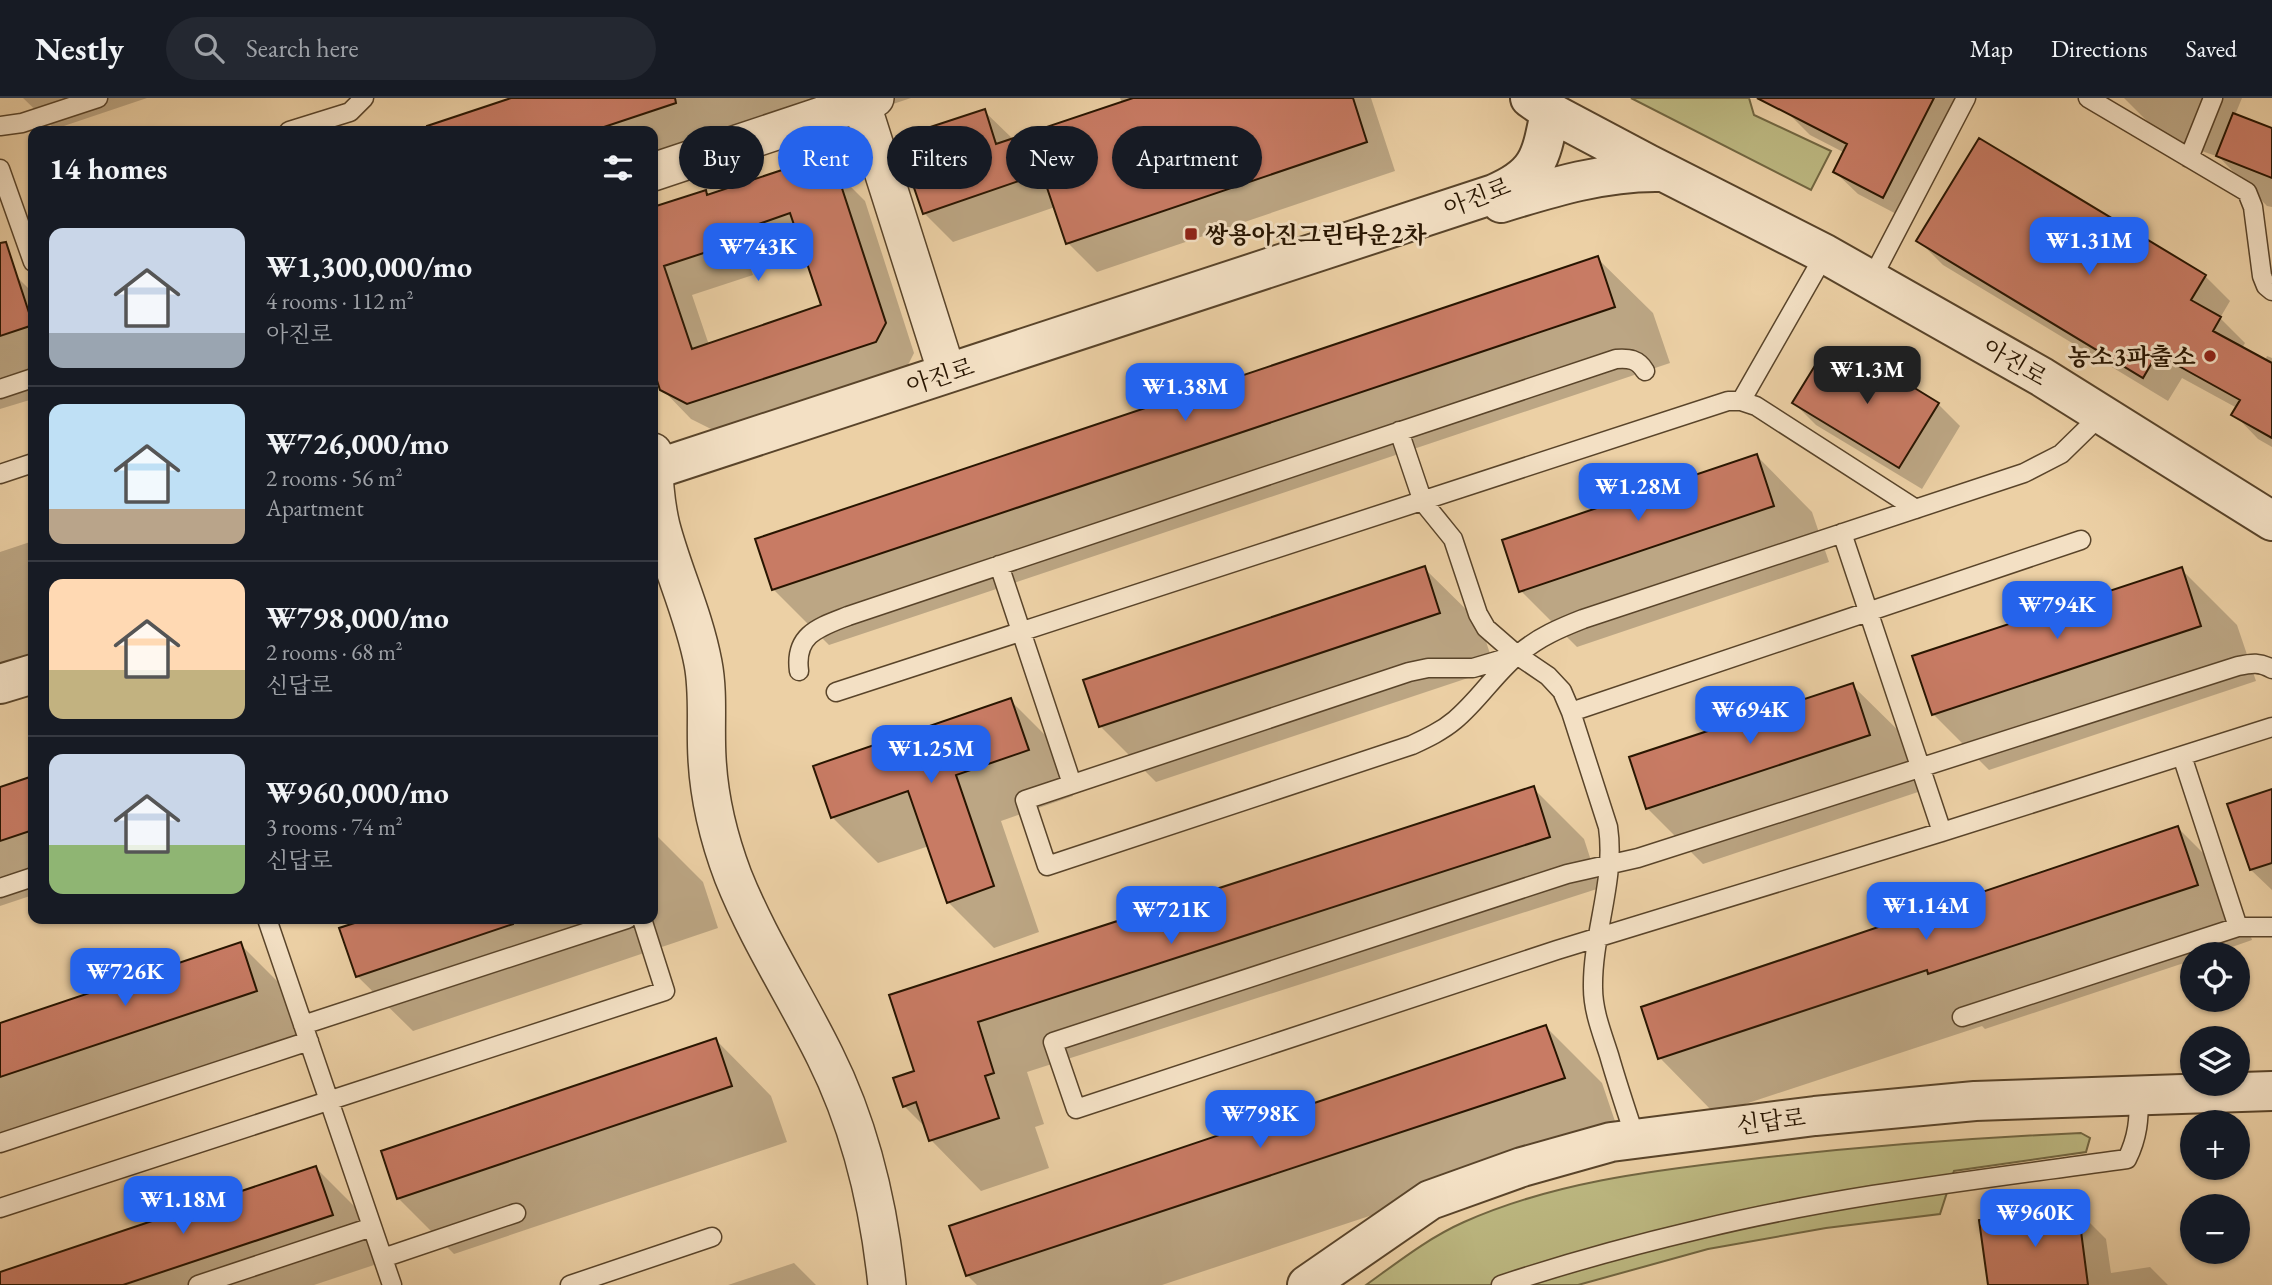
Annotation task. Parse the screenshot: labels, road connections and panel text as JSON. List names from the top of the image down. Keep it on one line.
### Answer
{"streets":{"street":["아진로","신답로"]},"places":{"transit":["쌍용아진그린타운2차"],"other":["농소3파출소"]},"page":{"header":"Nestly","search":"Search here","nav":["Map","Directions","Saved"],"chip":["Buy","Rent","Filters","New","Apartment"],"heading":"14 homes","list":[{"name":"₩1,300,000/mo","note":"4 rooms · 112 m² · 아진로"},{"name":"₩726,000/mo","note":"2 rooms · 56 m² · Apartment"},{"name":"₩798,000/mo","note":"2 rooms · 68 m² · 신답로"},{"name":"₩960,000/mo","note":"3 rooms · 74 m² · 신답로"}],"price":["₩1.31M","₩743K","₩1.3M","₩1.38M","₩1.28M","₩794K","₩694K","₩1.25M","₩1.14M","₩721K","₩726K","₩798K","₩1.18M","₩960K"],"map_buttons":["+","−"]}}
